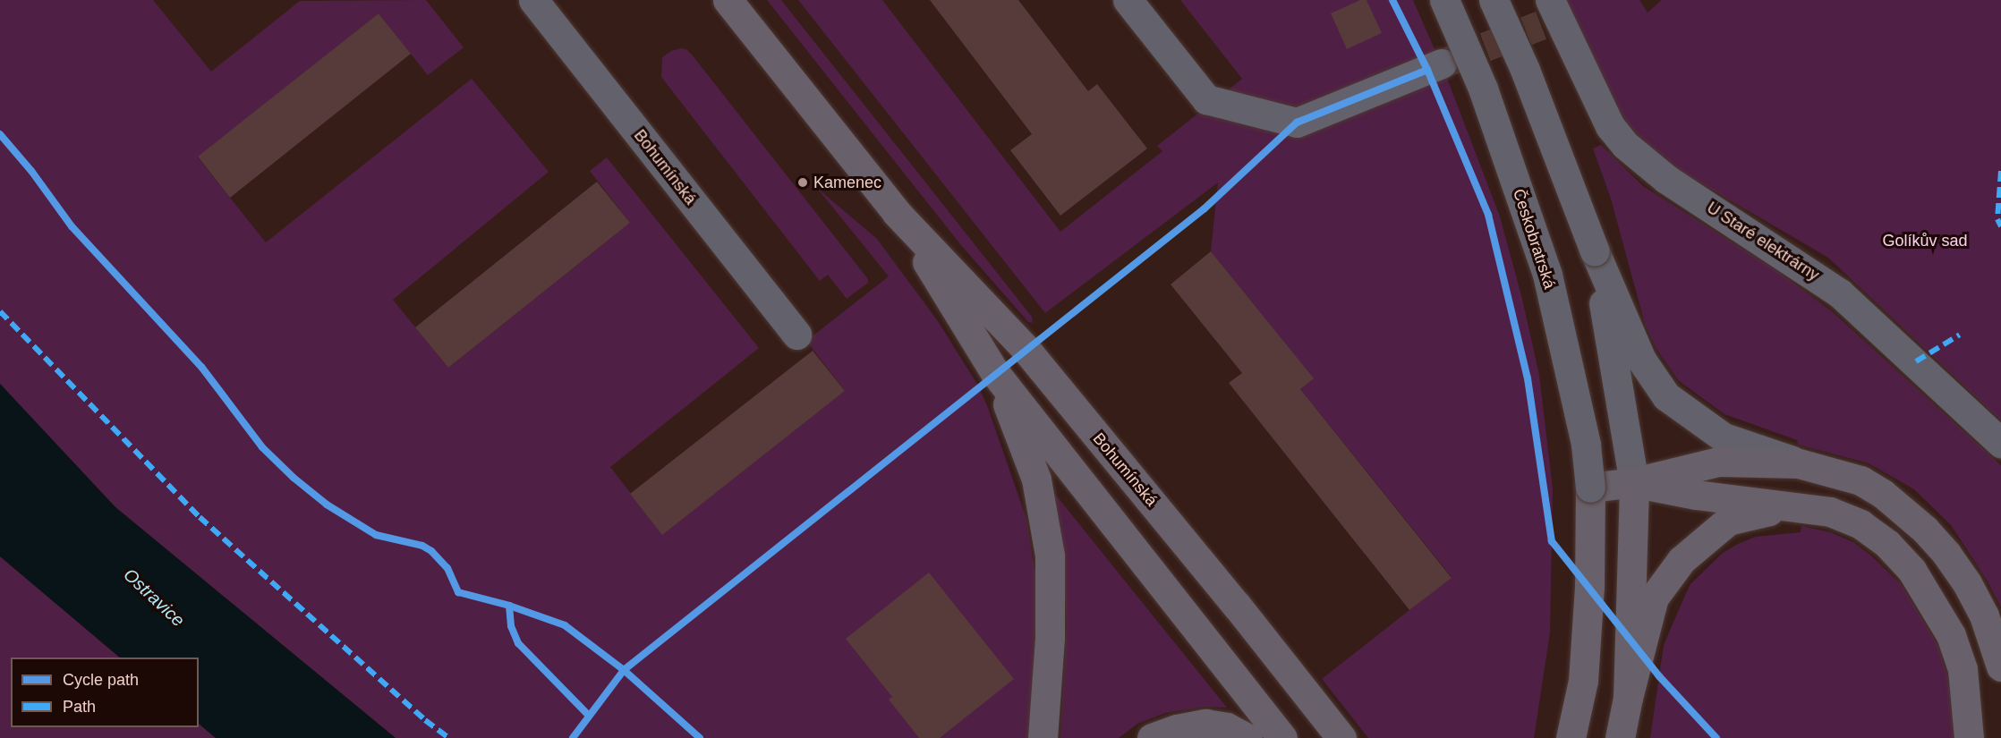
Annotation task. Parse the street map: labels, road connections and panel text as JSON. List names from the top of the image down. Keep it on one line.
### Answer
{"streets":{"main road":["Bohumínská","Českobratrská"],"street":["U Staré elektrárny"]},"water":["Ostravice"],"parks":["Golíkův sad"],"places":["Kamenec"],"legend":["Cycle path","Path"]}
